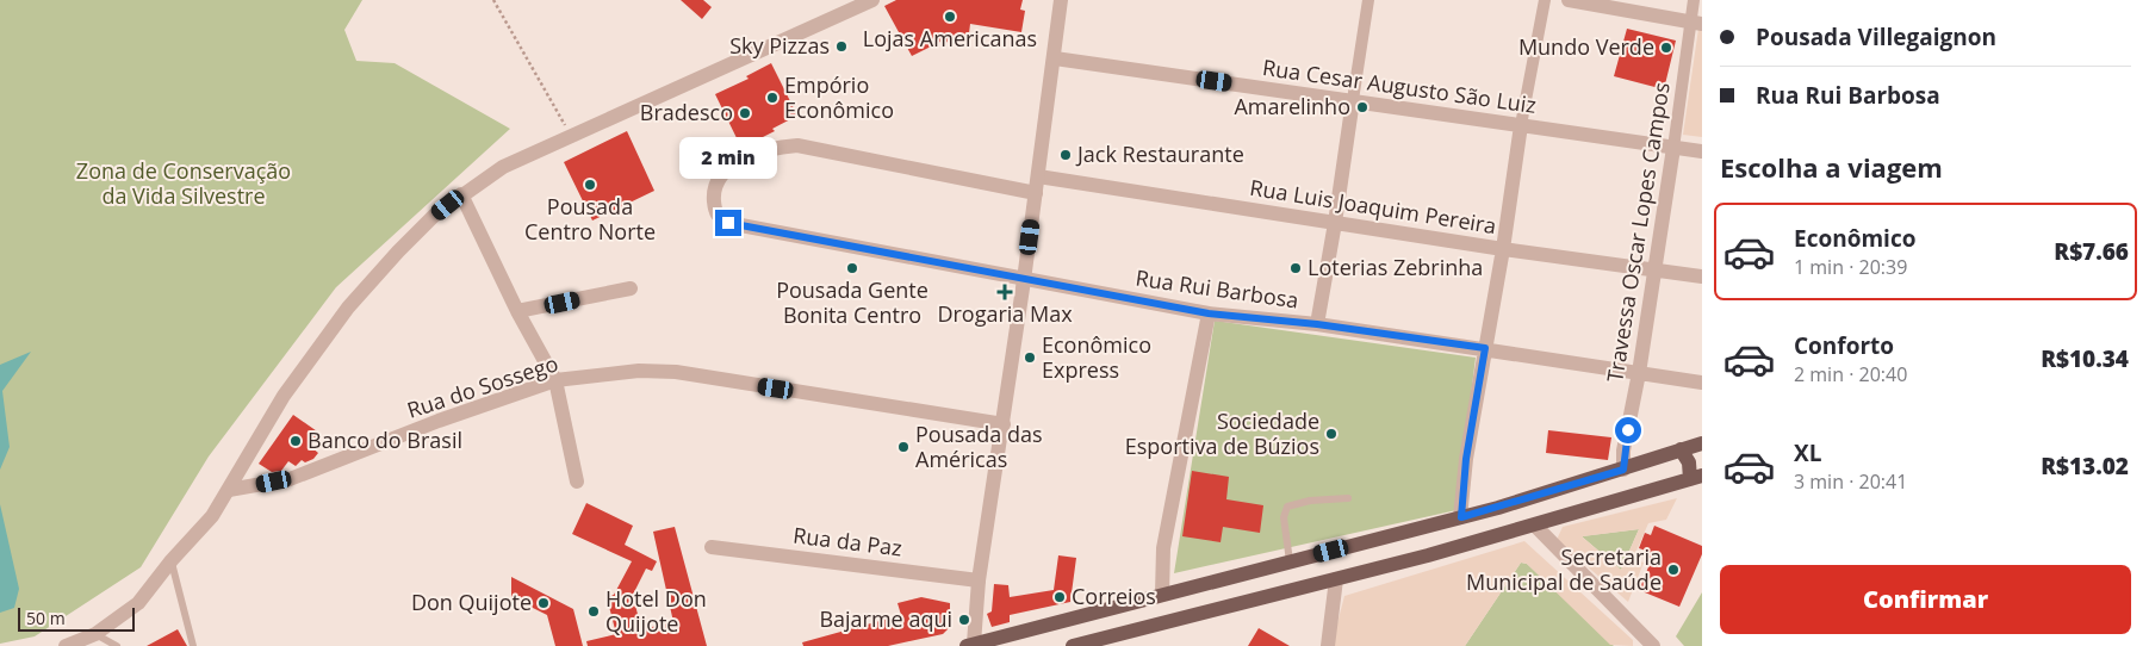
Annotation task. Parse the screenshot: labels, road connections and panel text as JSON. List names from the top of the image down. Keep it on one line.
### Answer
{"streets":{"street":["Rua Cesar Augusto São Luiz","Rua Luis Joaquim Pereira","Travessa Oscar Lopes Campos","Rua Rui Barbosa","Rua do Sossego","Rua da Paz"]},"crossings":[["Rua Cesar Augusto São Luiz","Travessa Oscar Lopes Campos"],["Rua Luis Joaquim Pereira","Travessa Oscar Lopes Campos"],["Travessa Oscar Lopes Campos","Rua Rui Barbosa"]],"parks":["Zona de Conservação da Vida Silvestre"],"places":{"other":["Lojas Americanas","Sky Pizzas","Mundo Verde","Empório Econômico","Amarelinho","Bradesco","Jack Restaurante","Pousada Centro Norte","Pousada Gente Bonita Centro","Loterias Zebrinha","Econômico Express","Sociedade Esportiva de Búzios","Banco do Brasil","Pousada das Américas","Secretaria Municipal de Saúde","Correios","Don Quijote","Hotel Don Quijote","Bajarme aqui"],"health":["Drogaria Max"]},"scale_bar":"50 m","page":{"banner":["Pousada Villegaignon","Rua Rui Barbosa"],"heading":"Escolha a viagem","bubble":"2 min","list":[{"name":"Econômico","note":"1 min · 20:39","value":"R$7.66"},{"name":"Conforto","note":"2 min · 20:40","value":"R$10.34"},{"name":"XL","note":"3 min · 20:41","value":"R$13.02"}],"buttons":"Confirmar","scale":"50 m"}}
